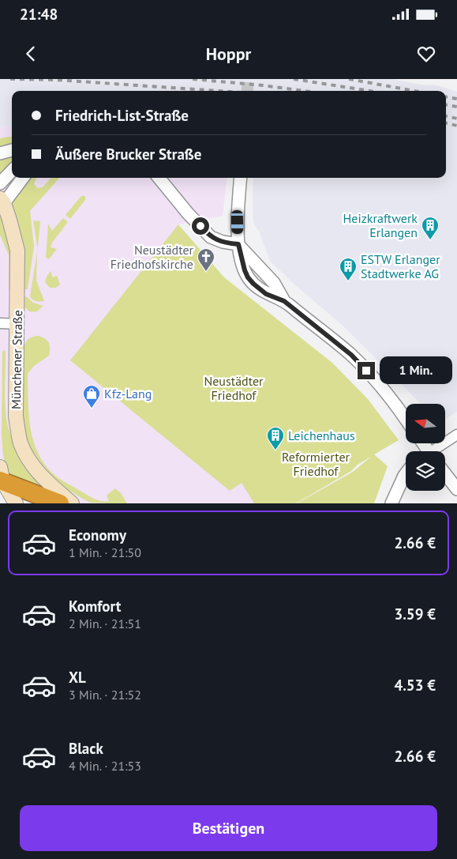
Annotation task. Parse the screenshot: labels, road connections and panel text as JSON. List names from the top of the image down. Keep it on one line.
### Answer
{"streets":{"main road":["Münchener Straße"]},"parks":["Neustädter Friedhof","Reformierter Friedhof"],"places":{"building":["Heizkraftwerk Erlangen","ESTW Erlanger Stadtwerke AG","Leichenhaus"],"church":["Neustädter Friedhofskirche"],"shop":["Kfz-Lang"]},"north":"left","page":{"status":"21:48","header":"Hoppr","banner":["Friedrich-List-Straße","Äußere Brucker Straße"],"bubble":"1 Min.","list":[{"name":"Economy","note":"1 Min. · 21:50","value":"2.66 €"},{"name":"Komfort","note":"2 Min. · 21:51","value":"3.59 €"},{"name":"XL","note":"3 Min. · 21:52","value":"4.53 €"},{"name":"Black","note":"4 Min. · 21:53","value":"2.66 €"}],"buttons":"Bestätigen"}}
